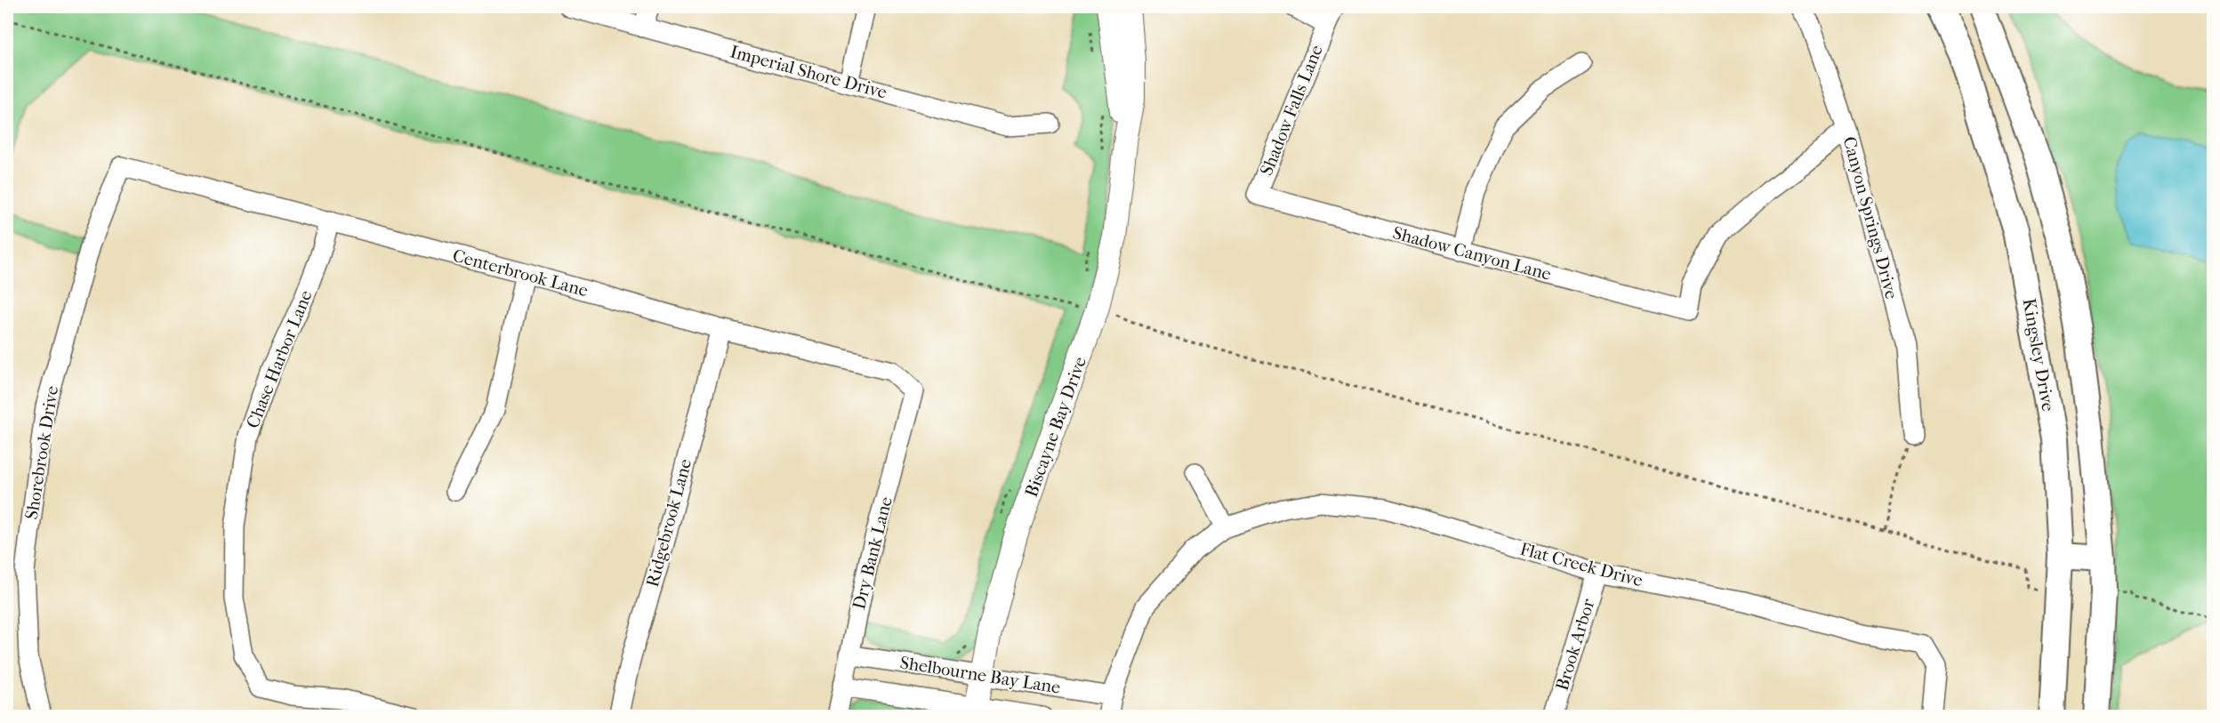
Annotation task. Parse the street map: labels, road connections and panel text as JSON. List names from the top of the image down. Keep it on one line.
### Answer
{"streets":{"main road":["Kingsley Drive"],"street":["Imperial Shore Drive","Shadow Falls Lane","Canyon Springs Drive","Shadow Canyon Lane","Centerbrook Lane","Chase Harbor Lane","Biscayne Bay Drive","Shorebrook Drive","Ridgebrook Lane","Dry Bank Lane","Flat Creek Drive","Brook Arbor","Shelbourne Bay Lane"]},"crossings":[["Shadow Falls Lane","Shadow Canyon Lane"],["Canyon Springs Drive","Shadow Canyon Lane"],["Centerbrook Lane","Chase Harbor Lane"],["Centerbrook Lane","Shorebrook Drive"],["Centerbrook Lane","Ridgebrook Lane"],["Centerbrook Lane","Dry Bank Lane"],["Biscayne Bay Drive","Shelbourne Bay Lane"],["Dry Bank Lane","Shelbourne Bay Lane"],["Flat Creek Drive","Brook Arbor"],["Flat Creek Drive","Shelbourne Bay Lane"]]}
